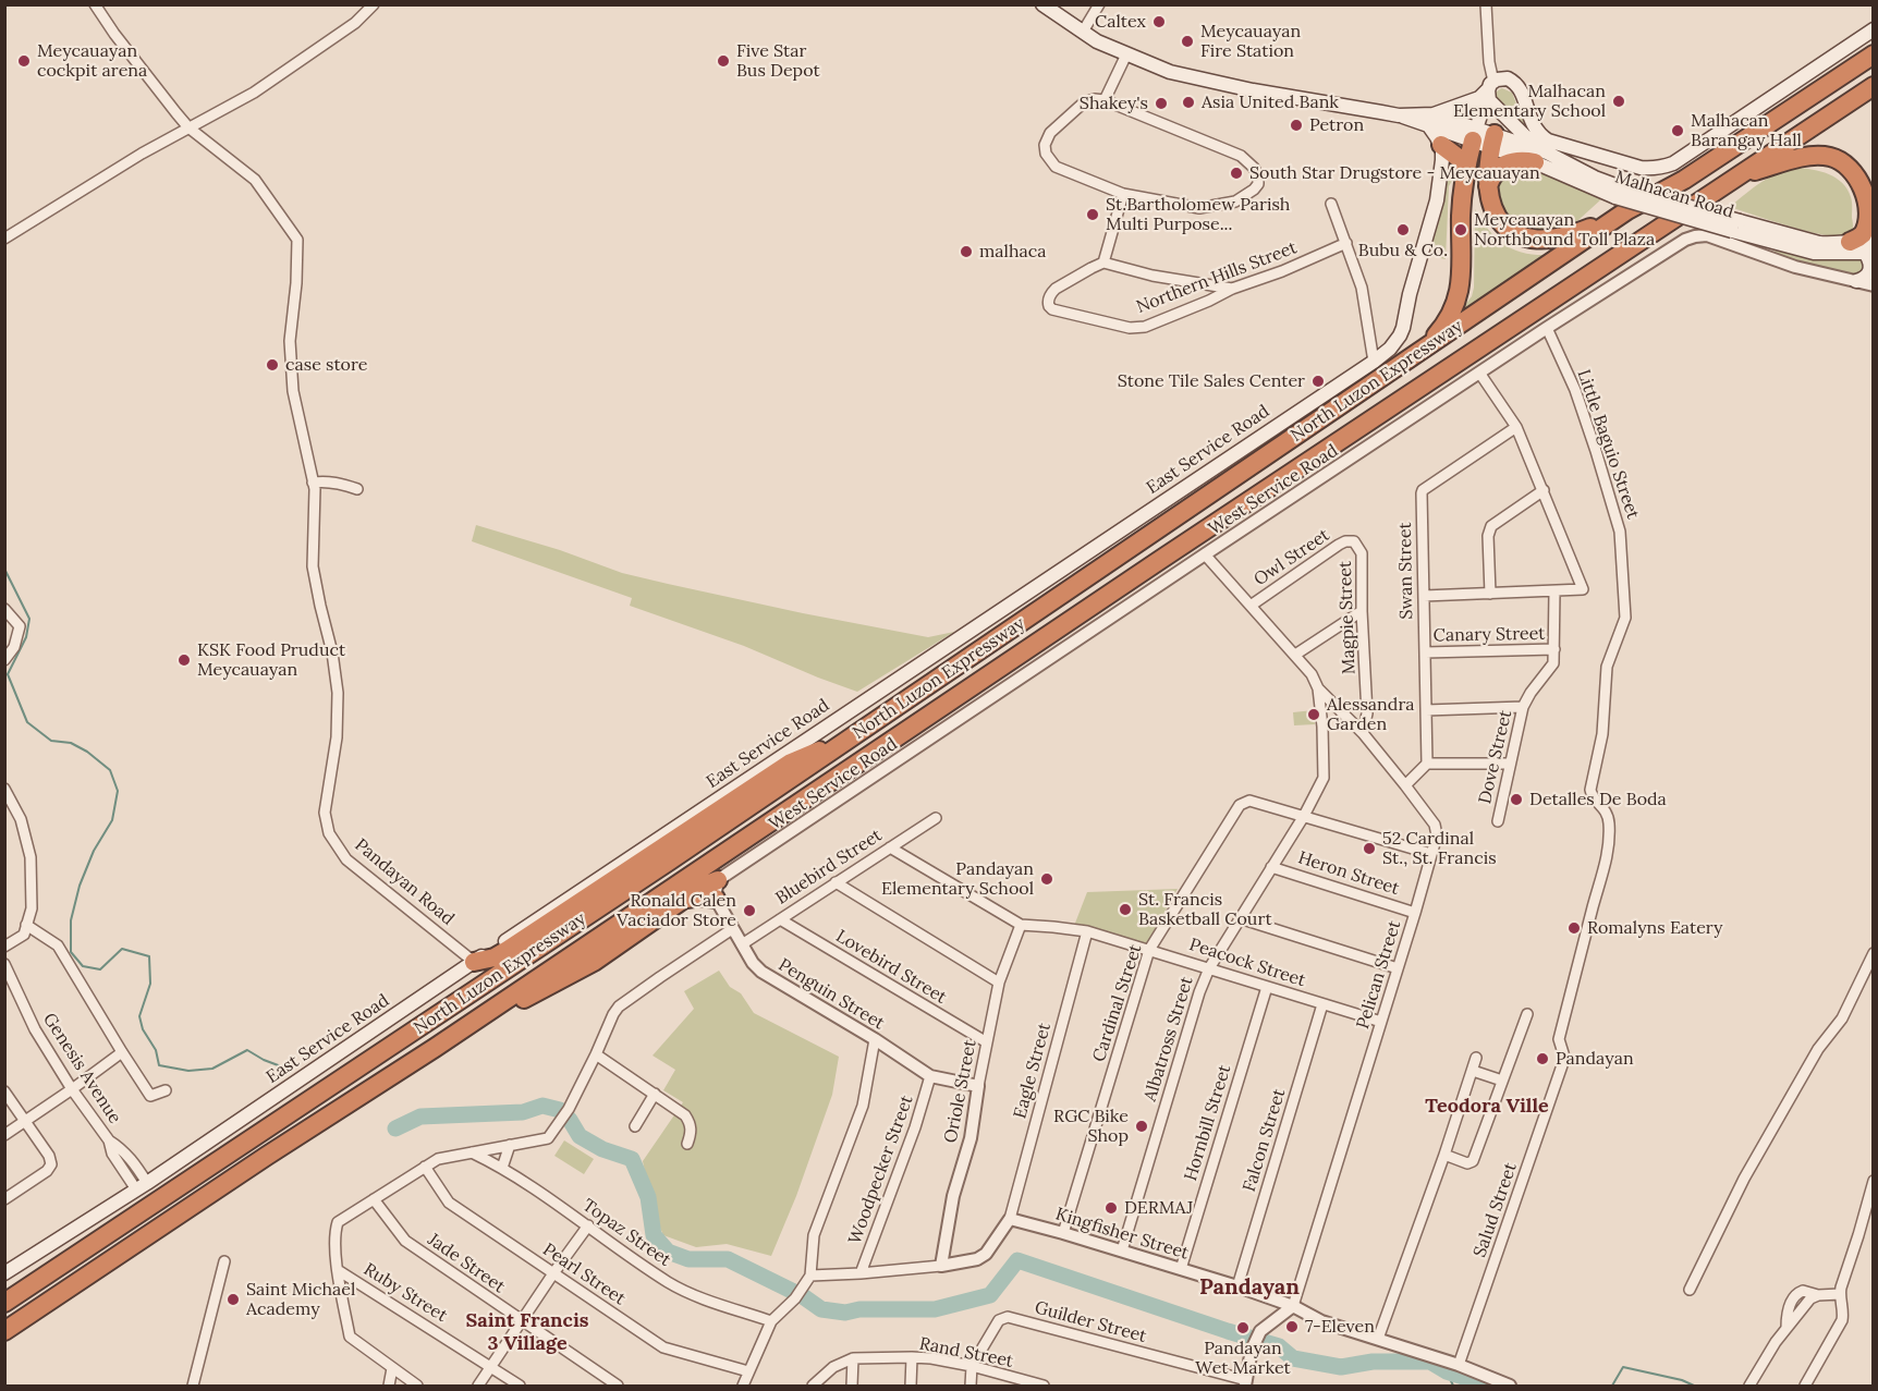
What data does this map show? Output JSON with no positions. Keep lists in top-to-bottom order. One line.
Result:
{"streets":{"highway":["North Luzon Expressway"],"main road":["Malhacan Road","East Service Road"],"street":["Northern Hills Street","Little Baguio Street","West Service Road","Owl Street","Swan Street","Magpie Street","Canary Street","Dove Street","Bluebird Street","Heron Street","Pandayan Road","Peacock Street","Lovebird Street","Pelican Street","Penguin Street","Cardinal Street","Albatross Street","Genesis Avenue","Eagle Street","Oriole Street","Hornbill Street","Falcon Street","Woodpecker Street","Salud Street","Topaz Street","Kingfisher Street","Jade Street","Pearl Street","Ruby Street","Guilder Street","Rand Street"]},"crossings":[["Malhacan Road","North Luzon Expressway"],["Little Baguio Street","West Service Road"],["Little Baguio Street","Salud Street"],["East Service Road","Pandayan Road"],["East Service Road","Genesis Avenue"],["West Service Road","Penguin Street"],["West Service Road","Albatross Street"],["Owl Street","Magpie Street"],["Owl Street","Albatross Street"],["Swan Street","Canary Street"],["Magpie Street","Pelican Street"],["Canary Street","Dove Street"],["Bluebird Street","Peacock Street"],["Bluebird Street","Lovebird Street"],["Bluebird Street","Penguin Street"],["Heron Street","Pelican Street"],["Heron Street","Albatross Street"],["Peacock Street","Pelican Street"],["Peacock Street","Cardinal Street"],["Peacock Street","Albatross Street"],["Peacock Street","Eagle Street"],["Peacock Street","Oriole Street"],["Peacock Street","Hornbill Street"],["Peacock Street","Falcon Street"],["Lovebird Street","Oriole Street"],["Pelican Street","Cardinal Street"],["Pelican Street","Albatross Street"],["Pelican Street","Kingfisher Street"],["Penguin Street","Oriole Street"],["Penguin Street","Woodpecker Street"],["Cardinal Street","Albatross Street"],["Cardinal Street","Kingfisher Street"],["Albatross Street","Kingfisher Street"],["Eagle Street","Kingfisher Street"],["Hornbill Street","Kingfisher Street"],["Falcon Street","Kingfisher Street"],["Salud Street","Kingfisher Street"],["Guilder Street","Rand Street"]],"districts":["Teodora Ville","Pandayan","Saint Francis 3 Village"],"places":["Caltex","Meycauayan Fire Station","Meycauayan cockpit arena","Five Star Bus Depot","Malhacan Elementary School","Asia United Bank","Shakey's","Petron","Malhacan Barangay Hall","South Star Drugstore - Meycauayan","St.Bartholomew Parish Multi Purpose...","Bubu & Co.","Meycauayan Northbound Toll Plaza","malhaca","case store","Stone Tile Sales Center","KSK Food Pruduct Meycauayan","Alessandra Garden","Detalles De Boda","52 Cardinal St., St. Francis","Pandayan Elementary School","St. Francis Basketball Court","Ronald Calen Vaciador Store","Romalyns Eatery","Pandayan","RGC Bike Shop","DERMAJ","Saint Michael Academy","7-Eleven","Pandayan Wet Market"]}
